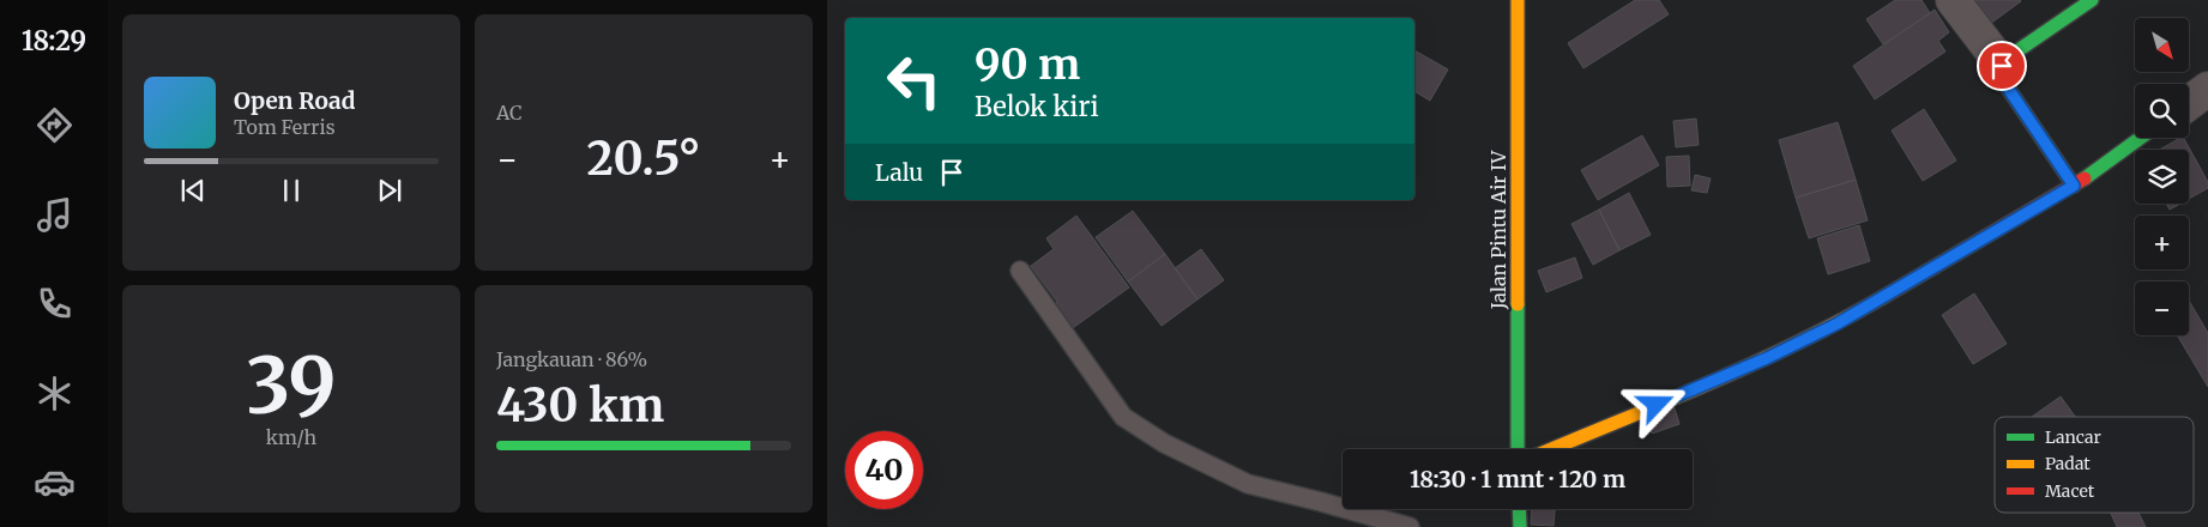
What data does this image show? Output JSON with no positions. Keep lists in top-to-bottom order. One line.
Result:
{"streets":{"street":["Jalan Pintu Air IV"]},"legend":["Lancar","Padat","Macet"],"north":"bottom right","page":{"tabs":"18:29","tile":["AC",["39","km/h"],["Jangkauan · 86%","430 km"]],"map_buttons":["+","−"],"turn":["90 m","Belok kiri"],"song":["Open Road","Tom Ferris"],"heat":["−","20.5°","+"],"then":"Lalu","limit":"40","trip":"18:30 · 1 mnt · 120 m"}}
